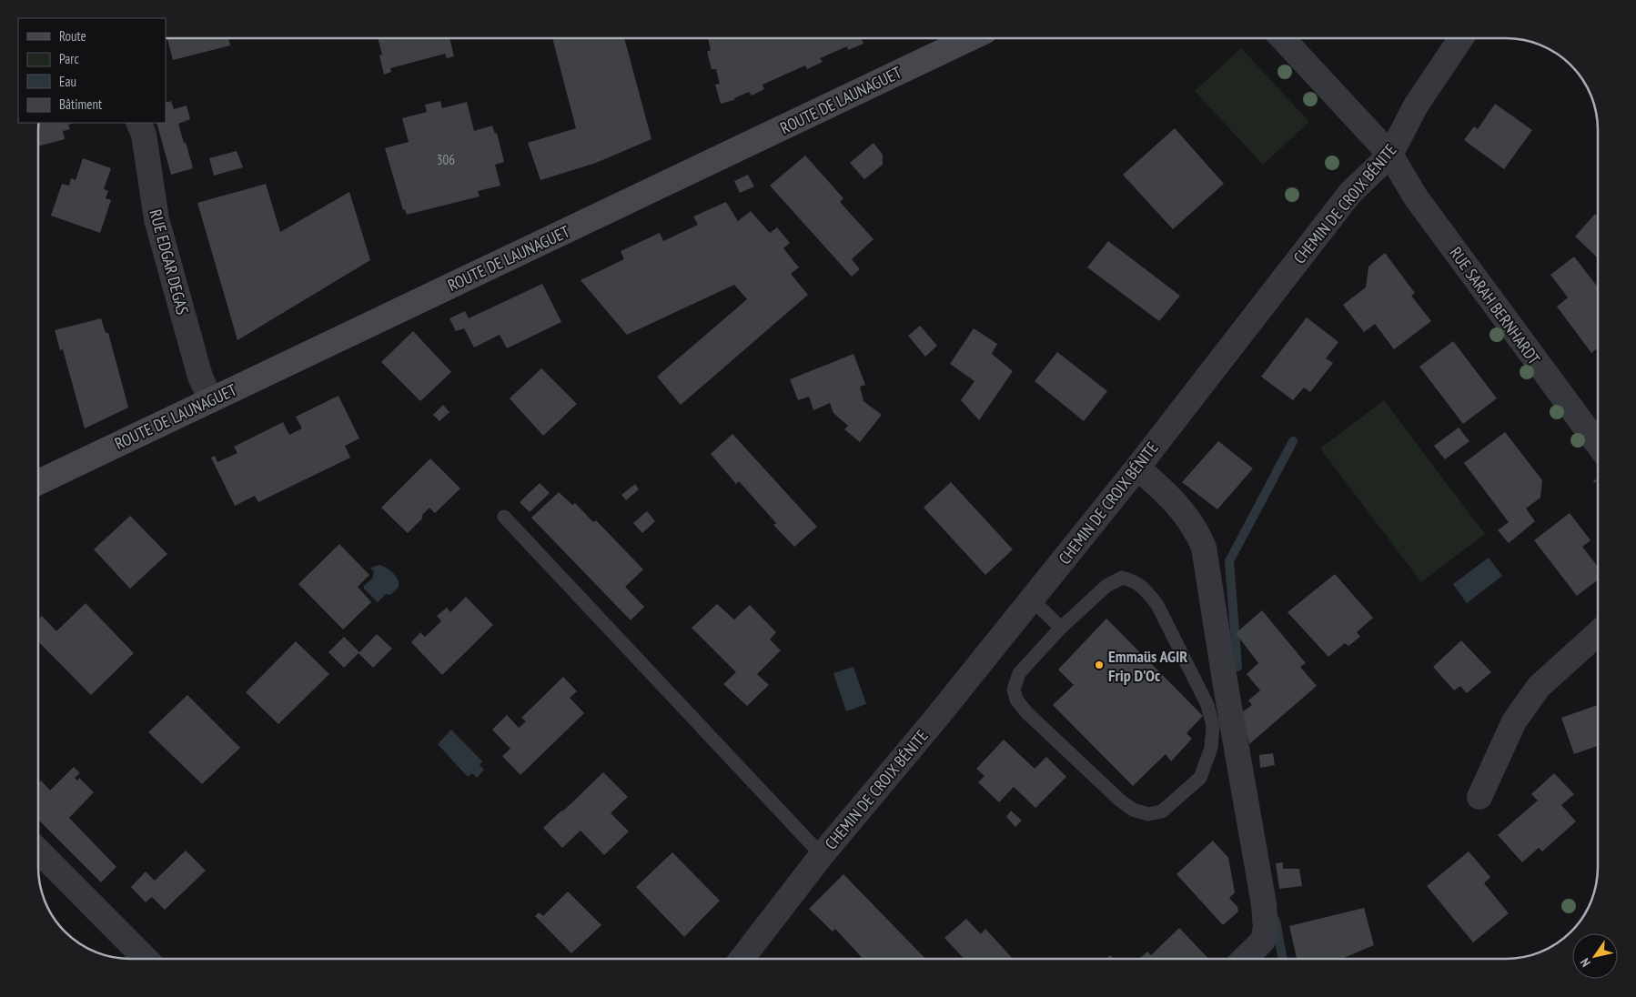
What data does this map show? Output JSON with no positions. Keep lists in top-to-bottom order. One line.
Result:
{"streets":{"main road":["ROUTE DE LAUNAGUET"],"street":["CHEMIN DE CROIX BÉNITE","RUE EDGAR DEGAS","RUE SARAH BERNHARDT"]},"crossings":[["ROUTE DE LAUNAGUET","RUE EDGAR DEGAS"],["CHEMIN DE CROIX BÉNITE","RUE SARAH BERNHARDT"]],"places":["Emmaüs AGIR Frip D'Oc"],"house_numbers":["306"],"legend":["Route","Parc","Eau","Bâtiment"],"north":"bottom left"}
